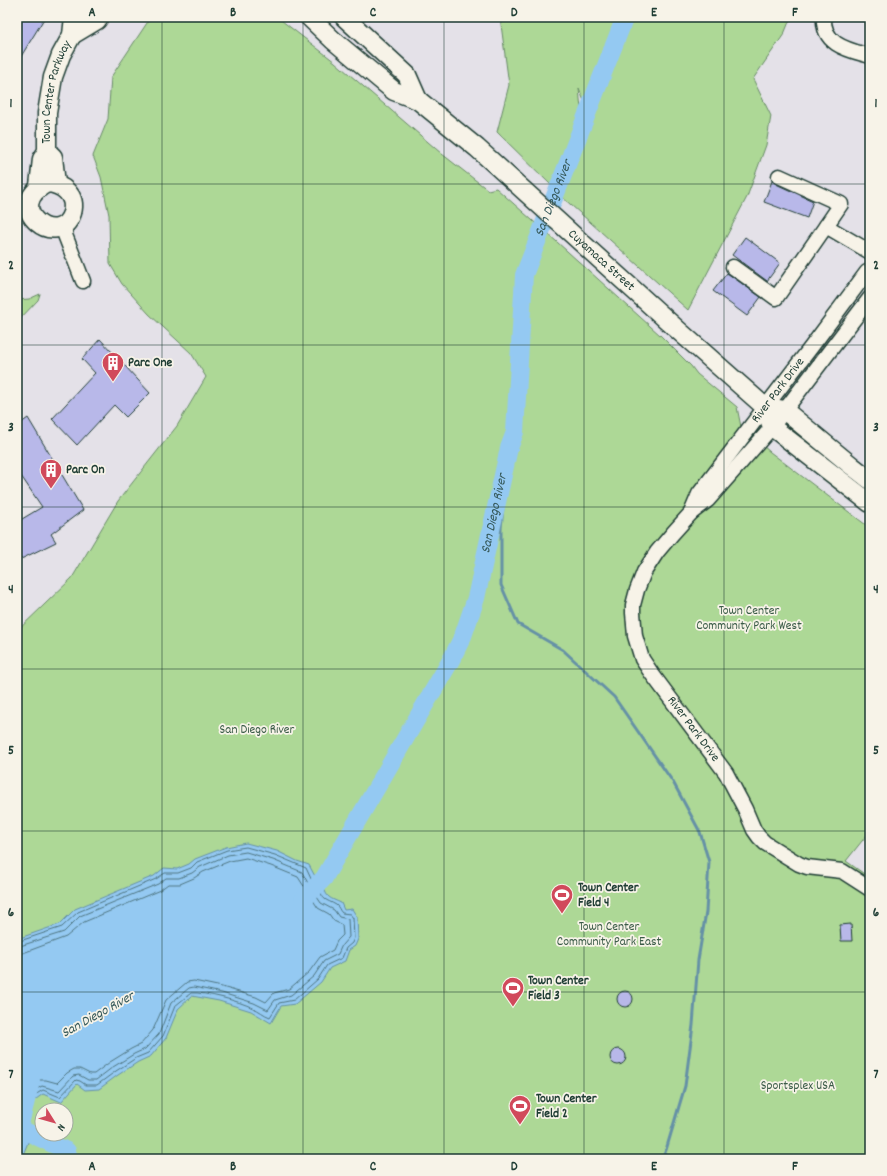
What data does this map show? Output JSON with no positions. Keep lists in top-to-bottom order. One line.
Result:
{"streets":{"main road":["Town Center Parkway","Cuyamaca Street"],"street":["River Park Drive"]},"crossings":[["Cuyamaca Street","River Park Drive"]],"water":["San Diego River"],"parks":["Town Center Community Park West","San Diego River","Town Center Community Park East","Sportsplex USA"],"places":{"building":["Parc One","Parc On"],"sports":["Town Center Field 4","Town Center Field 3","Town Center Field 2"]},"north":"bottom right","grid":{"columns":["A","B","C","D","E","F"],"rows":["1","2","3","4","5","6","7"]}}
